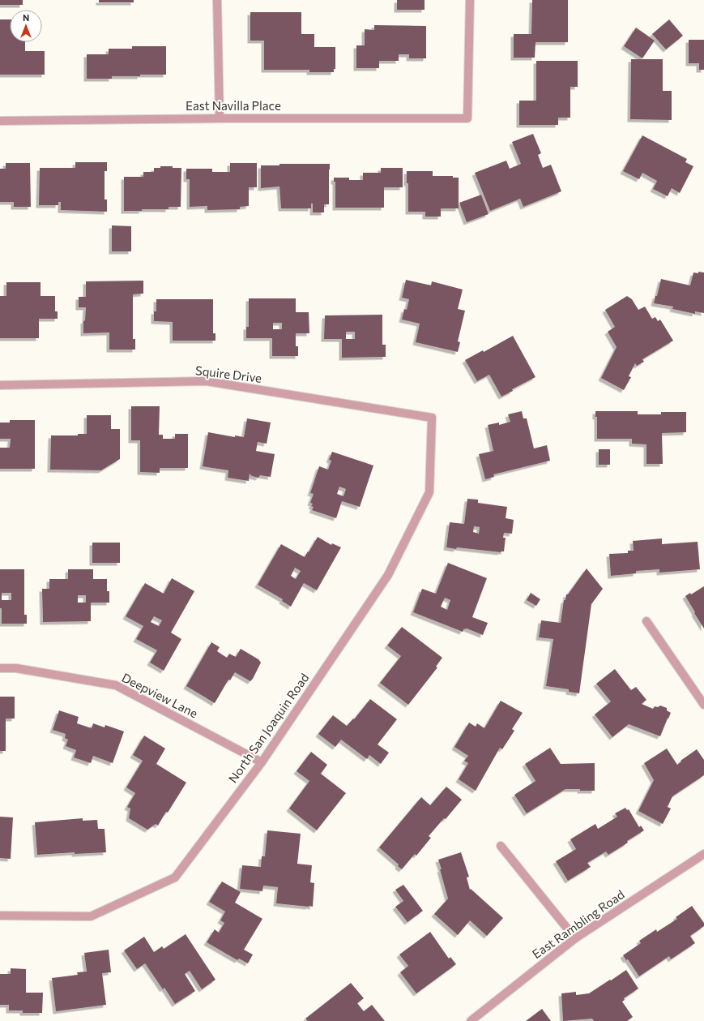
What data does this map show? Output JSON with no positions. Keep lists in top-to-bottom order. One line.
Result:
{"streets":{"street":["East Navilla Place","Squire Drive","Deepview Lane","North San Joaquin Road","East Rambling Road"]},"crossings":[["Squire Drive","North San Joaquin Road"],["Deepview Lane","North San Joaquin Road"]],"north":"top"}
